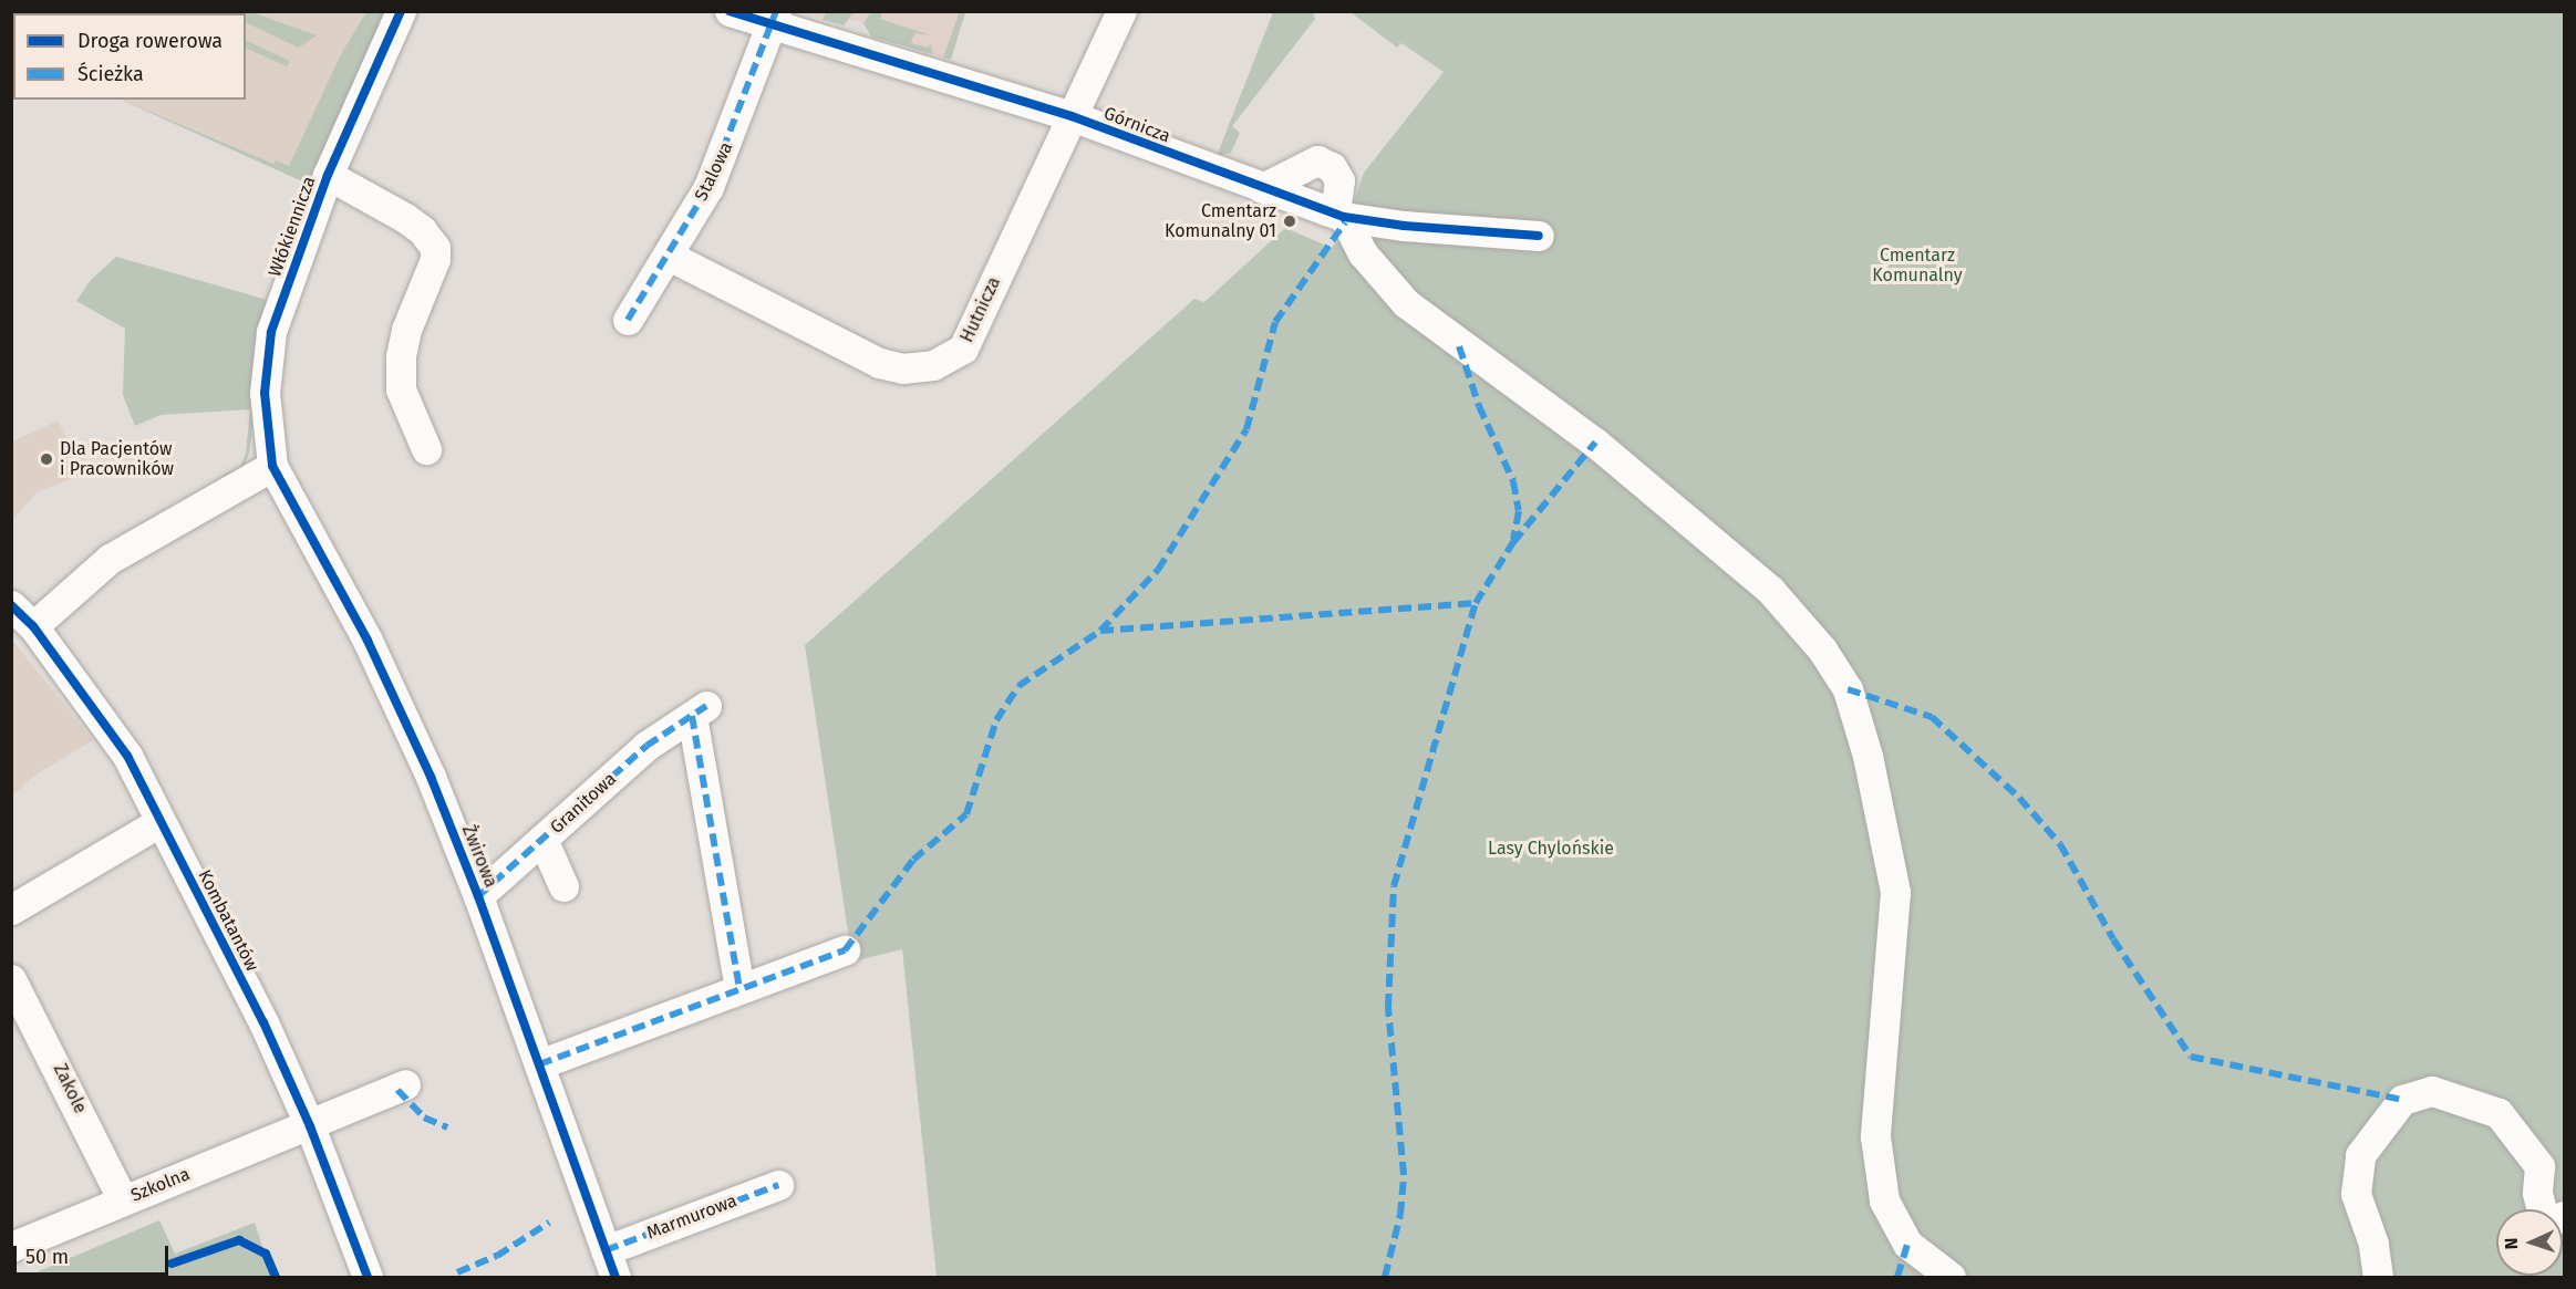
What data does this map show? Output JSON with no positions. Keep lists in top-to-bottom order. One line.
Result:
{"streets":{"street":["Górnicza","Stalowa","Włókiennicza","Hutnicza","Granitowa","Żwirowa","Kombatantów","Zakole","Szkolna","Marmurowa"]},"crossings":[["Górnicza","Stalowa"],["Górnicza","Hutnicza"],["Stalowa","Hutnicza"],["Włókiennicza","Żwirowa"],["Granitowa","Żwirowa"],["Żwirowa","Marmurowa"],["Kombatantów","Szkolna"],["Zakole","Szkolna"]],"parks":["Cmentarz Komunalny","Lasy Chylońskie"],"places":["Cmentarz Komunalny 01","Dla Pacjentów i Pracowników"],"legend":["Droga rowerowa","Ścieżka"],"scale_bar":"50 m","north":"left"}
